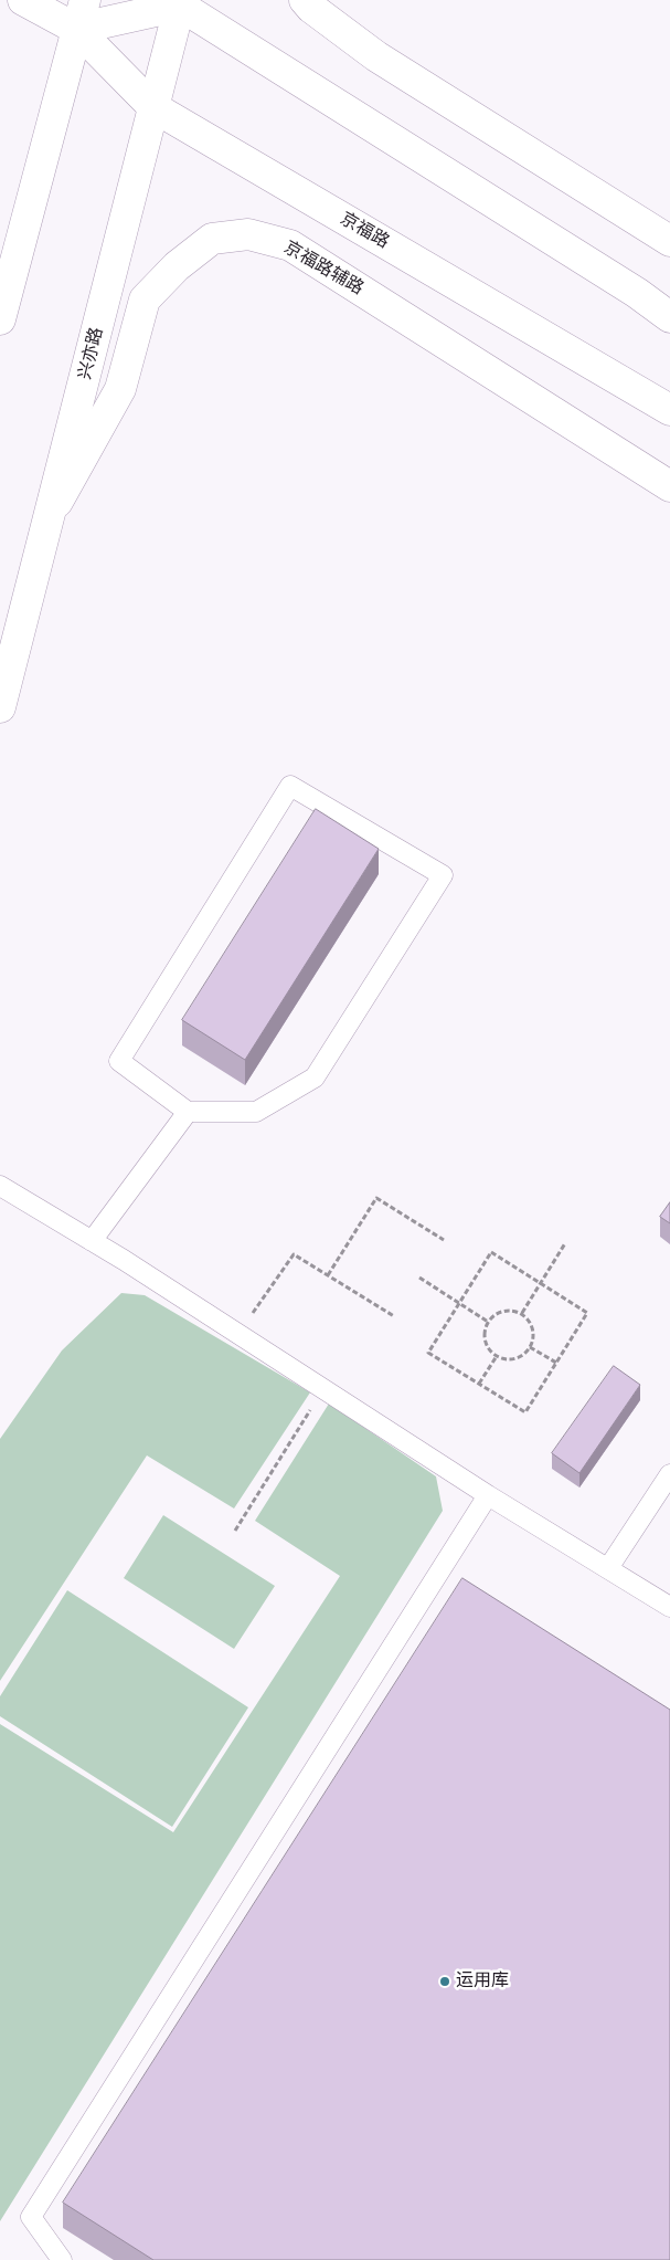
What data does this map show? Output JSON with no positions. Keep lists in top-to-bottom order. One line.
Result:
{"streets":{"main road":["京福路","京福路辅路","兴亦路"]},"crossings":[["京福路","兴亦路"],["京福路辅路","兴亦路"]],"places":["运用库"]}
